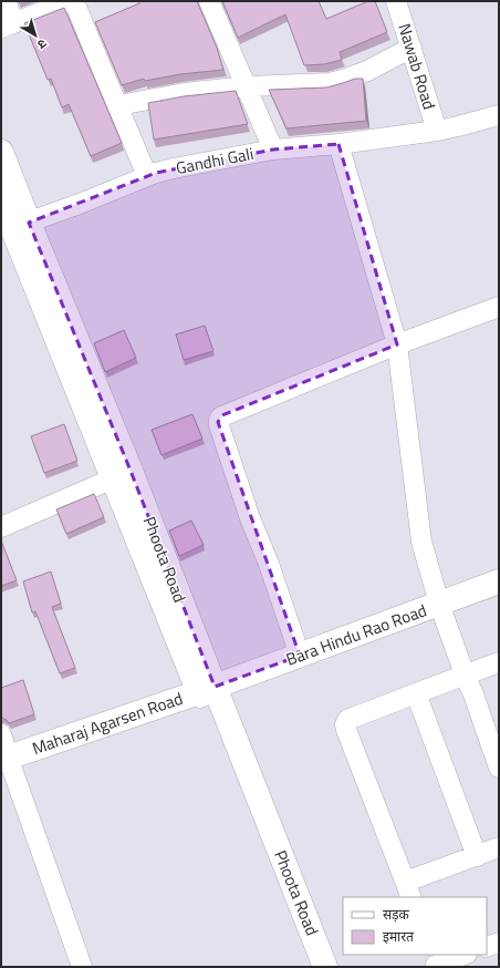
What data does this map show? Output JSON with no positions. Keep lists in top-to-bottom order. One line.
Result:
{"streets":{"street":["Nawab Road","Gandhi Gali","Phoota Road","Bara Hindu Rao Road","Maharaj Agarsen Road"]},"crossings":[["Nawab Road","Gandhi Gali"],["Gandhi Gali","Phoota Road"],["Phoota Road","Bara Hindu Rao Road"],["Phoota Road","Maharaj Agarsen Road"],["Bara Hindu Rao Road","Maharaj Agarsen Road"]],"legend":["सड़क","इमारत"],"north":"bottom right"}
